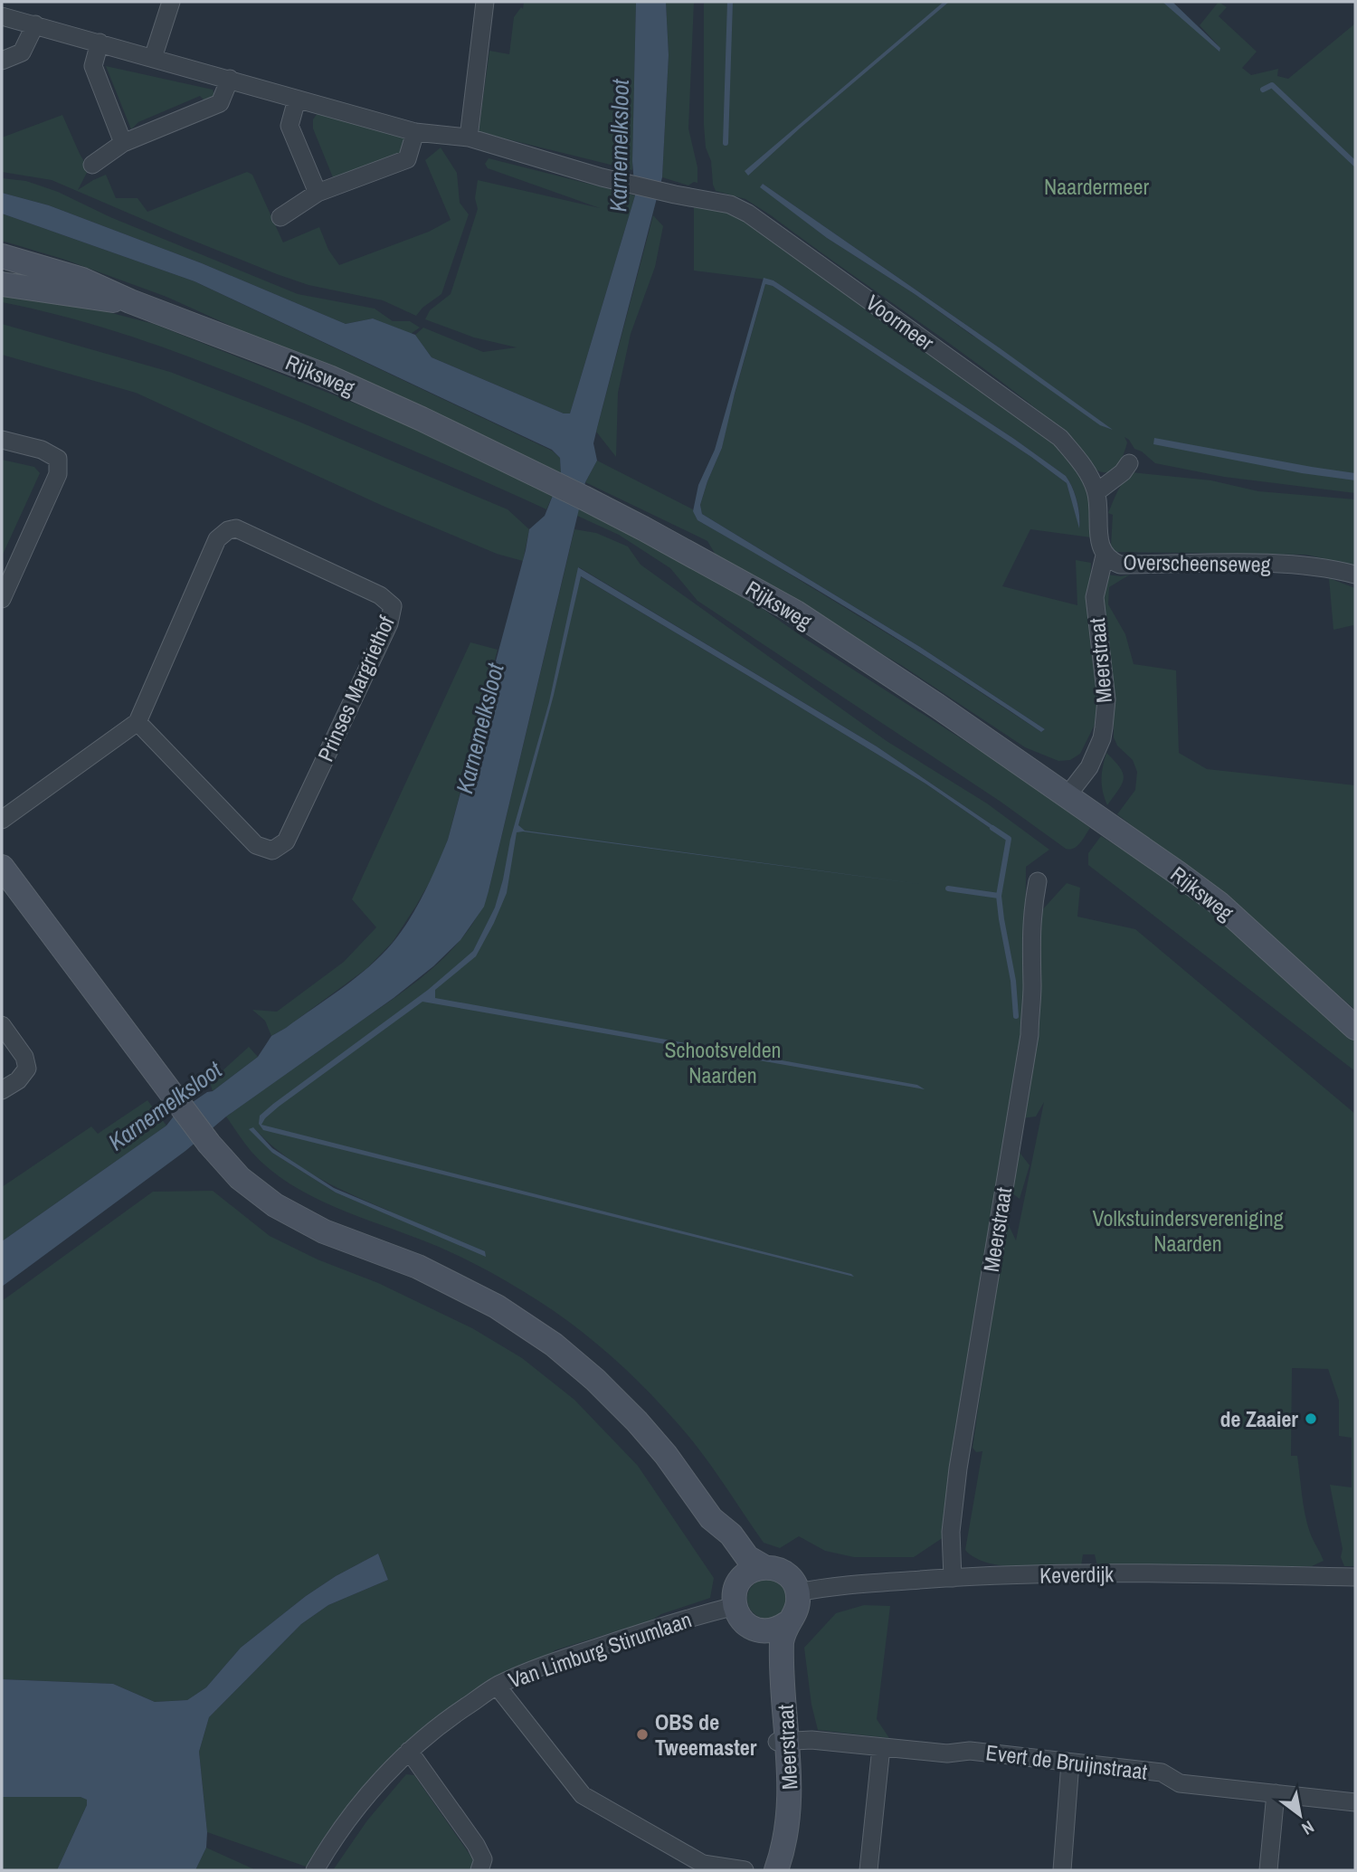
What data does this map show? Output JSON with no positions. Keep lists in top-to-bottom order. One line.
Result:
{"streets":{"main road":["Rijksweg","Meerstraat"],"street":["Voormeer","Overscheenseweg","Prinses Margriethof","Keverdijk","Van Limburg Stirumlaan","Evert de Bruijnstraat"]},"crossings":[["Voormeer","Overscheenseweg"],["Rijksweg","Meerstraat"],["Overscheenseweg","Meerstraat"],["Meerstraat","Keverdijk"],["Meerstraat","Van Limburg Stirumlaan"],["Meerstraat","Evert de Bruijnstraat"],["Keverdijk","Van Limburg Stirumlaan"]],"water":["Karnemelksloot"],"parks":["Naardermeer","Schootsvelden Naarden","Volkstuindersvereniging Naarden"],"places":["de Zaaier","OBS de Tweemaster"],"north":"bottom right"}
